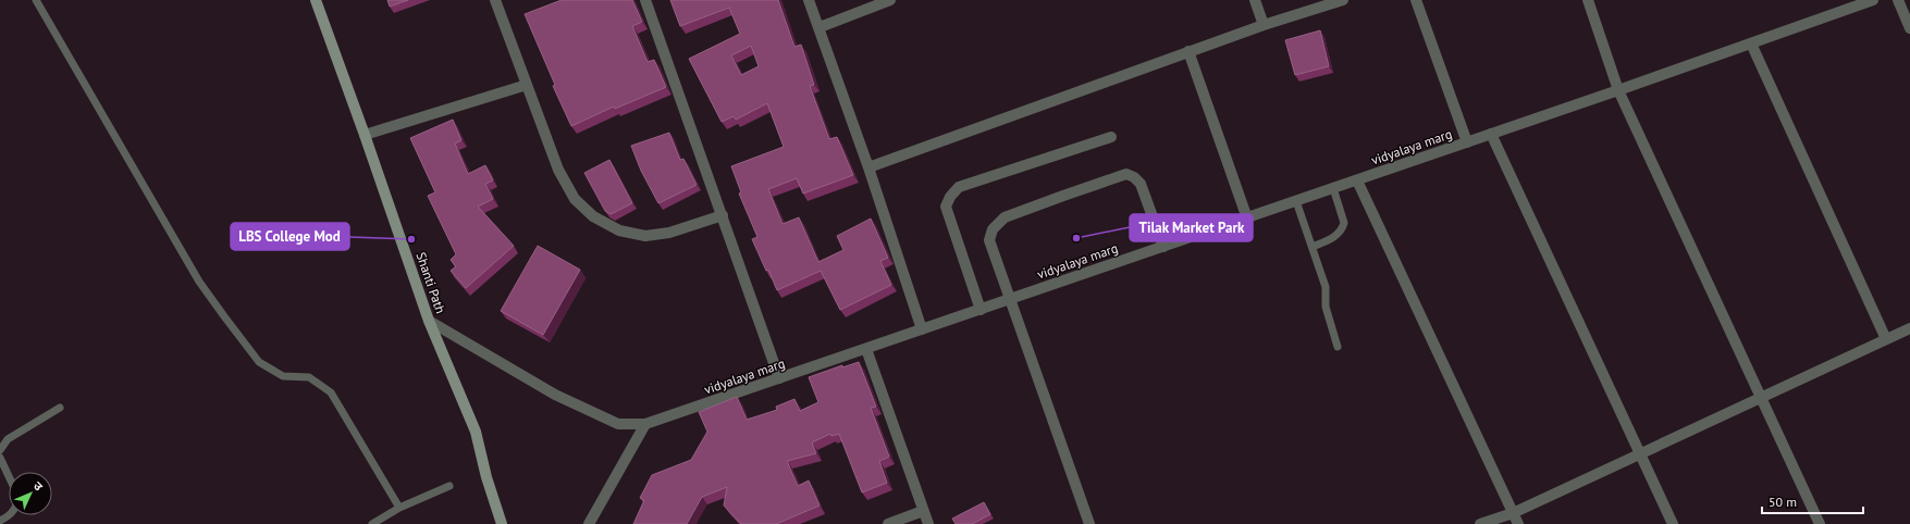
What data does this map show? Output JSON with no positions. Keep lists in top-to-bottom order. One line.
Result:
{"streets":{"main road":["Shanti Path"],"street":["vidyalaya marg"]},"crossings":[["vidyalaya marg","Shanti Path"]],"places":["Tilak Market Park","LBS College Mod"],"scale_bar":"50 m","north":"top right"}
